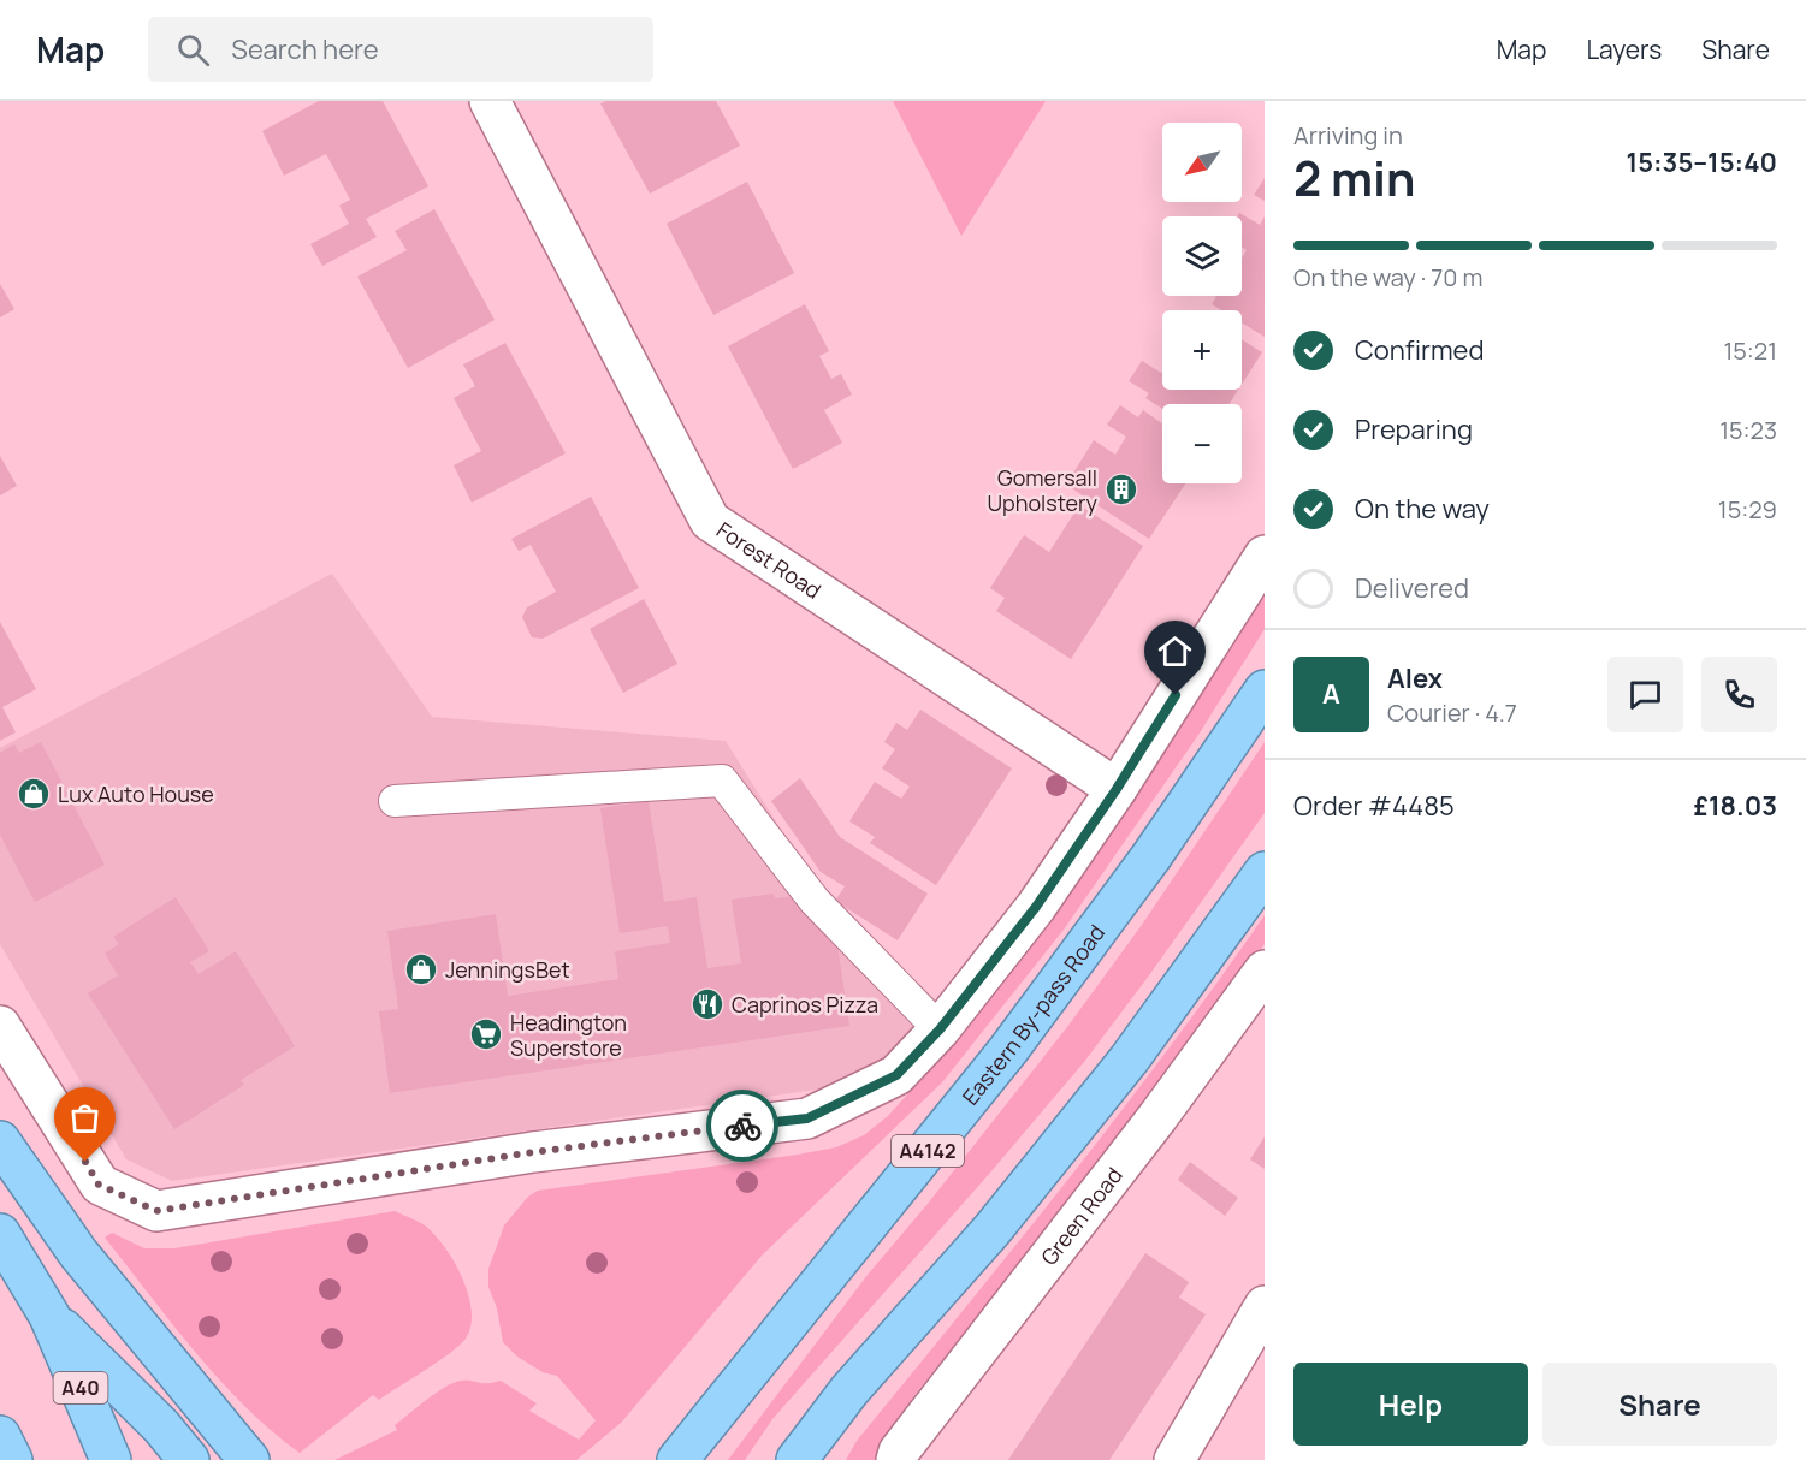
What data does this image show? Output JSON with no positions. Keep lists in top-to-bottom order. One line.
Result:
{"streets":{"highway":["Eastern By-pass Road","A4142","A40"],"street":["Forest Road","Green Road"]},"places":{"building":["Gomersall Upholstery"],"shop":["Lux Auto House","JenningsBet"],"restaurant":["Caprinos Pizza"],"supermarket":["Headington Superstore"]},"north":"bottom left","page":{"header":"Map","search":"Search here","nav":["Map","Layers","Share"],"heading":["2 min","Arriving in","15:35–15:40"],"panel":["Alex","Courier · 4.7","Order #4485","£18.03"],"map_buttons":["+","−"],"bar":"On the way · 70 m","list":[["Confirmed","15:21"],["Preparing","15:23"],["On the way","15:29"],"Delivered"],"round":"A","buttons":["Help","Share"]}}
